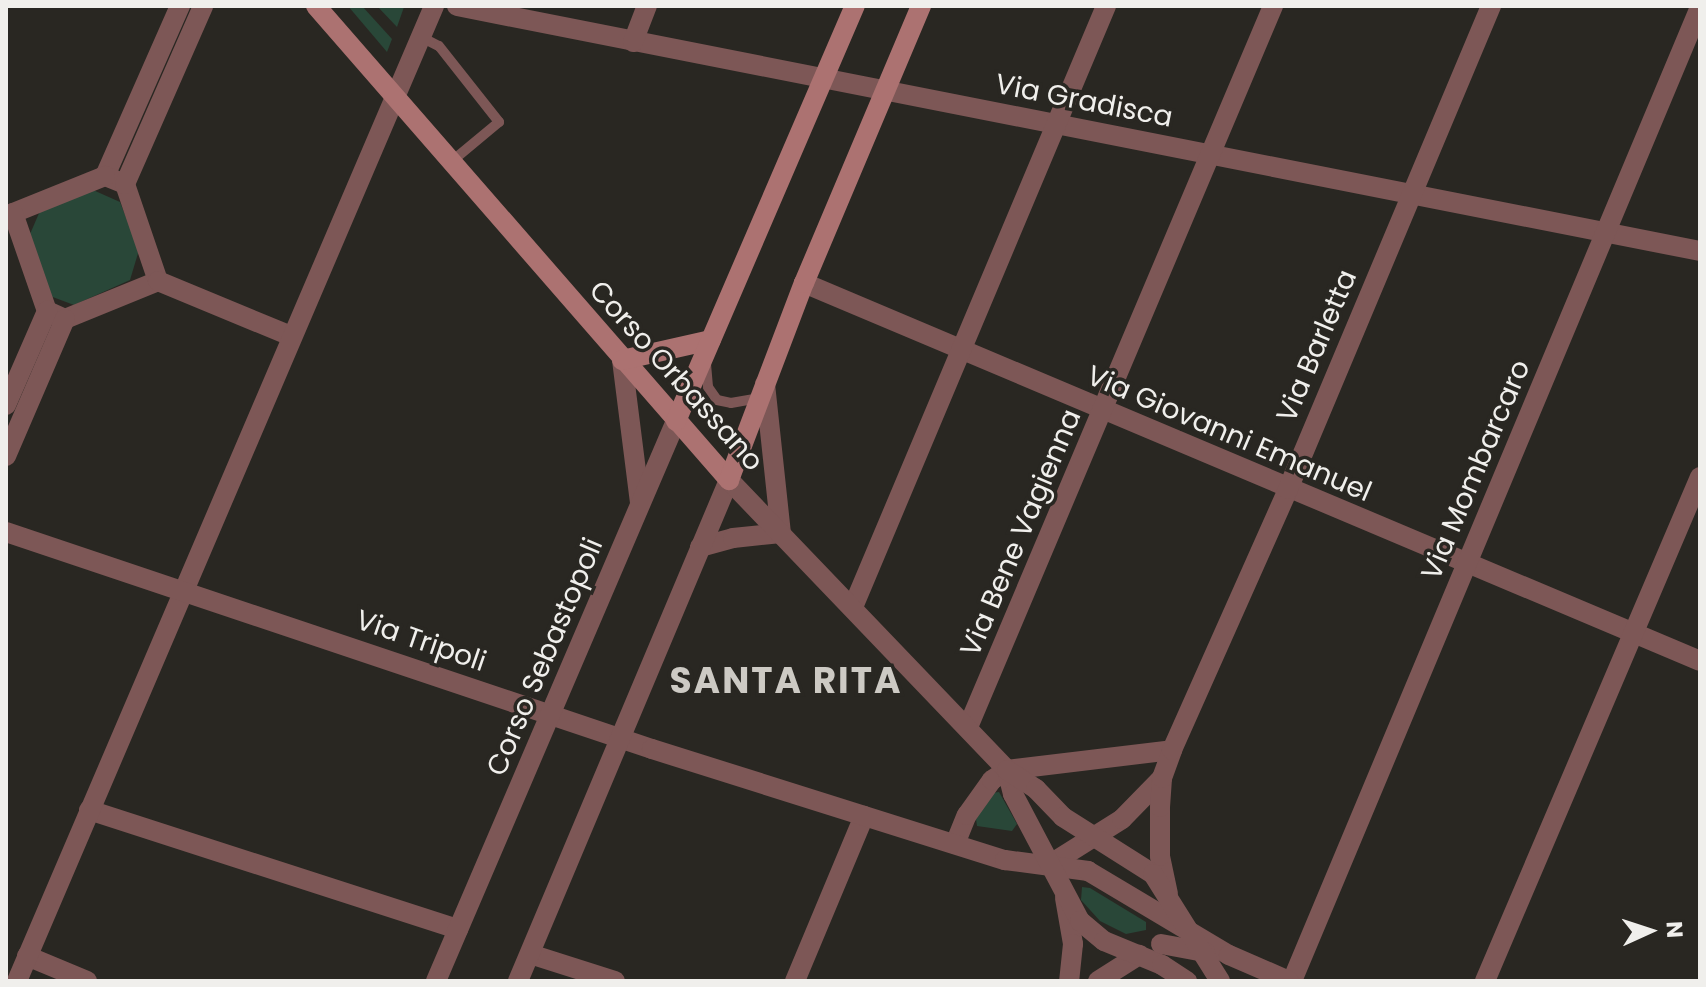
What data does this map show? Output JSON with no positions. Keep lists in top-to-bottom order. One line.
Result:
{"streets":{"main road":["Corso Orbassano","Corso Sebastopoli"],"street":["Via Gradisca","Via Barletta","Via Giovanni Emanuel","Via Mombarcaro","Via Bene Vagienna","Via Tripoli"]},"crossings":[["Via Gradisca","Via Barletta"],["Via Gradisca","Via Mombarcaro"],["Via Gradisca","Via Bene Vagienna"],["Via Gradisca","Corso Sebastopoli"],["Via Barletta","Via Giovanni Emanuel"],["Corso Orbassano","Via Bene Vagienna"],["Corso Orbassano","Corso Sebastopoli"],["Via Giovanni Emanuel","Via Mombarcaro"],["Via Giovanni Emanuel","Via Bene Vagienna"],["Via Tripoli","Corso Sebastopoli"]],"districts":["SANTA RITA"],"north":"right"}
